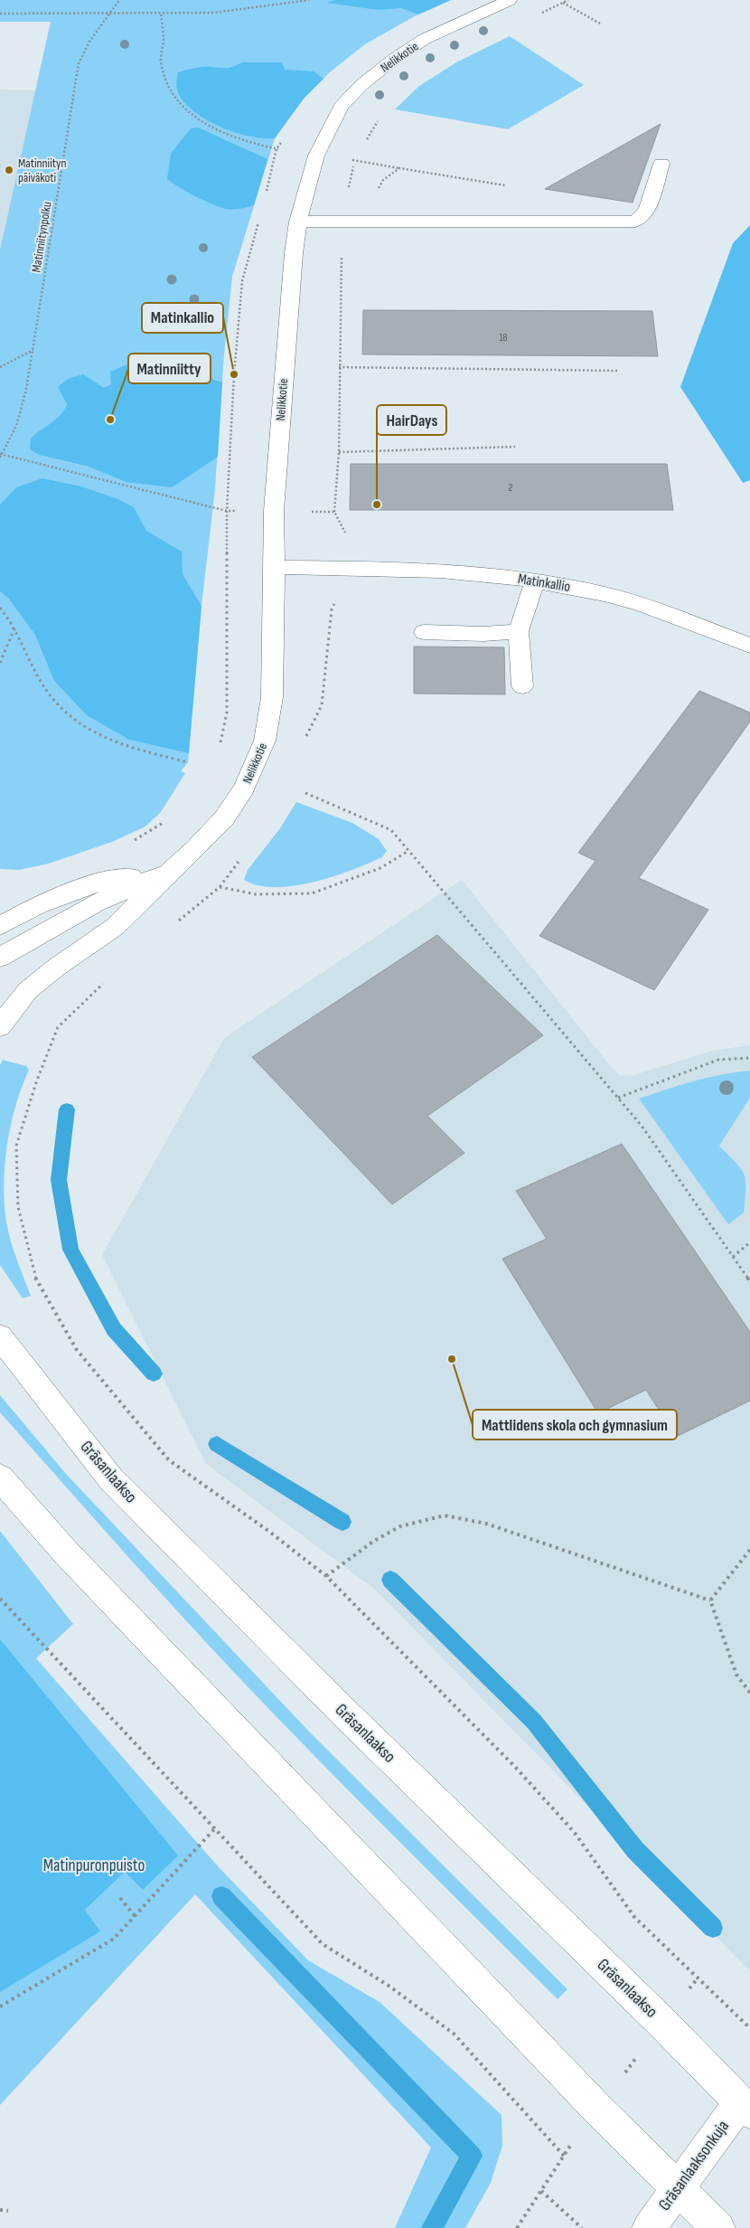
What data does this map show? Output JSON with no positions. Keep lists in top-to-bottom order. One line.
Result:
{"streets":{"street":["Nelikkotie","Matinkallio","Gräsanlaakso","Gräsanlaaksonkuja"],"path":["Matinniitynpolku"]},"crossings":[["Nelikkotie","Matinkallio"],["Gräsanlaakso","Gräsanlaaksonkuja"]],"parks":["Matinpuronpuisto"],"places":["Matinniityn päiväkoti","Matinkallio","Matinniitty","HairDays","Mattlidens skola och gymnasium"],"house_numbers":["18","2"]}
